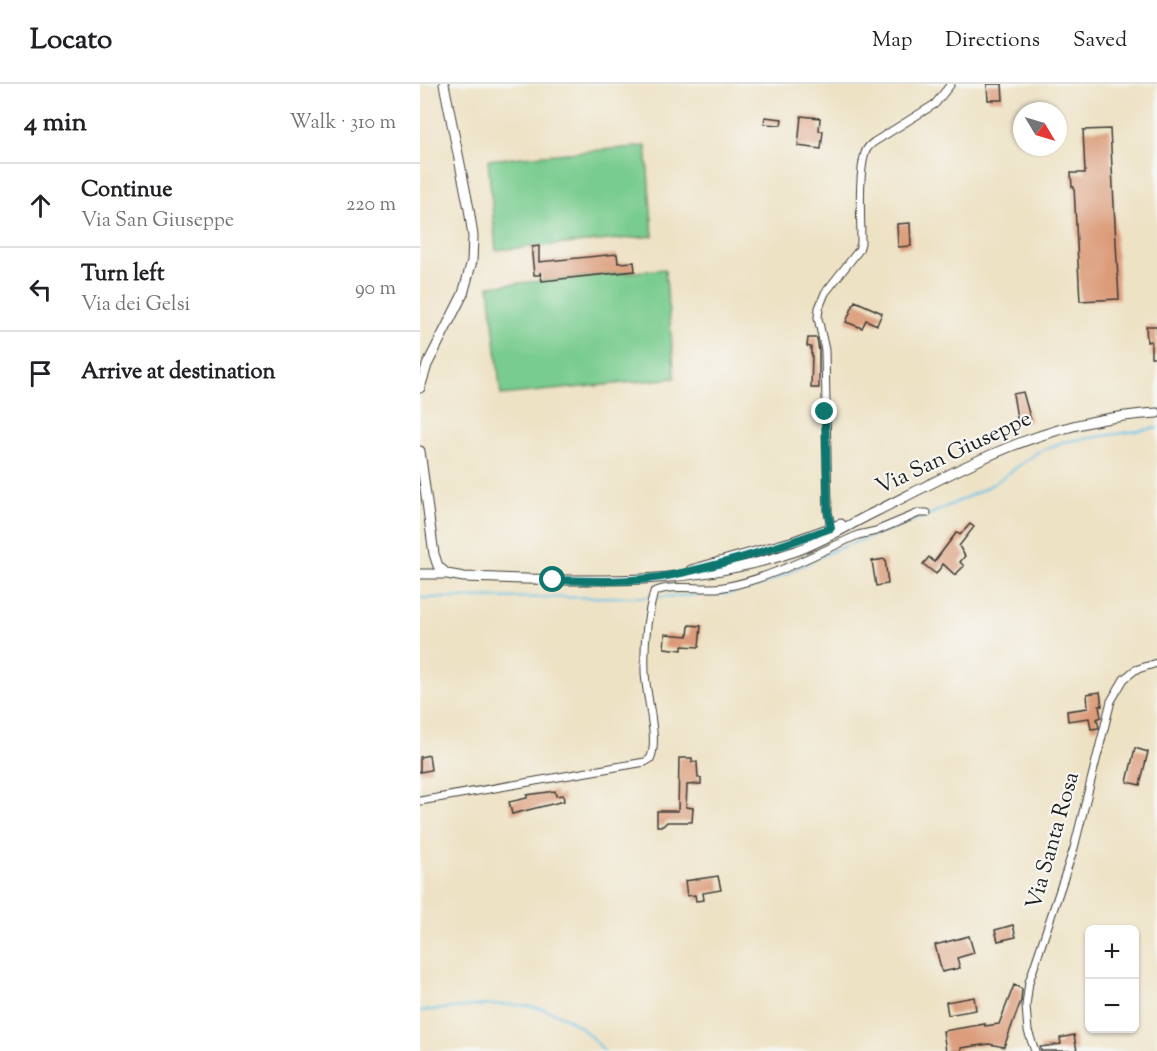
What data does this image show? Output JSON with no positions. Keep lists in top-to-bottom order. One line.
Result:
{"streets":{"street":["Via San Giuseppe","Via Santa Rosa"]},"north":"bottom right","page":{"header":"Locato","nav":["Map","Directions","Saved"],"heading":["4 min","Walk · 310 m"],"list":[["Continue","Via San Giuseppe","220 m"],["Turn left","Via dei Gelsi","90 m"],"Arrive at destination"],"map_buttons":["+","−"]}}
